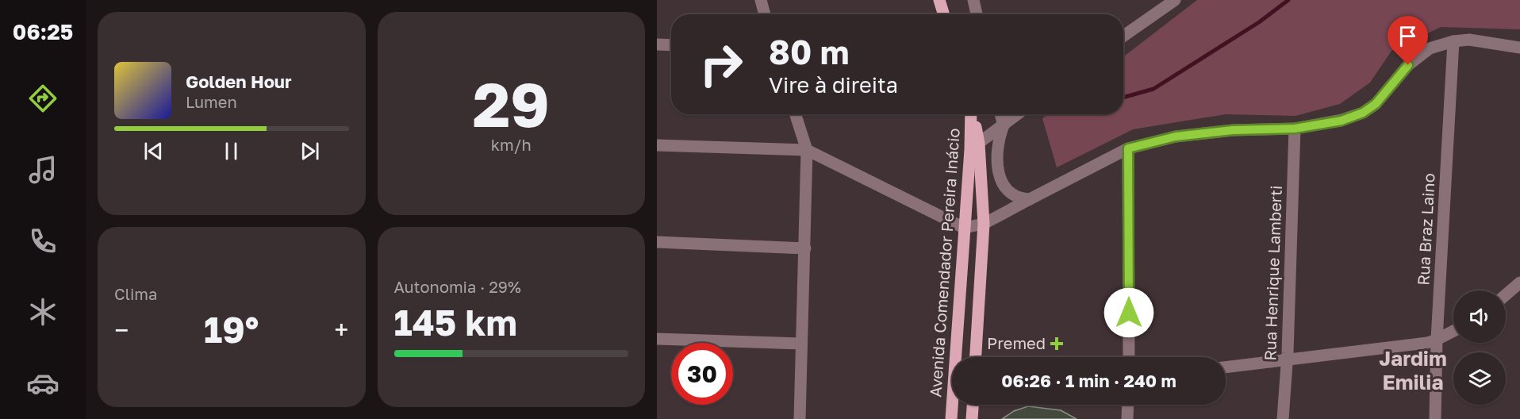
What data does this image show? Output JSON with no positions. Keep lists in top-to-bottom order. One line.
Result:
{"streets":{"main road":["Avenida Comendador Pereira Inácio"],"street":["Rua Braz Laino","Rua Henrique Lamberti"]},"districts":["Jardim Emilia"],"places":{"health":["Premed"]},"page":{"tabs":"06:25","tile":[["29","km/h"],"Clima",["Autonomia · 29%","145 km"]],"turn":["80 m","Vire à direita"],"song":["Golden Hour","Lumen"],"heat":["−","19°","+"],"limit":"30","trip":"06:26 · 1 min · 240 m"}}
